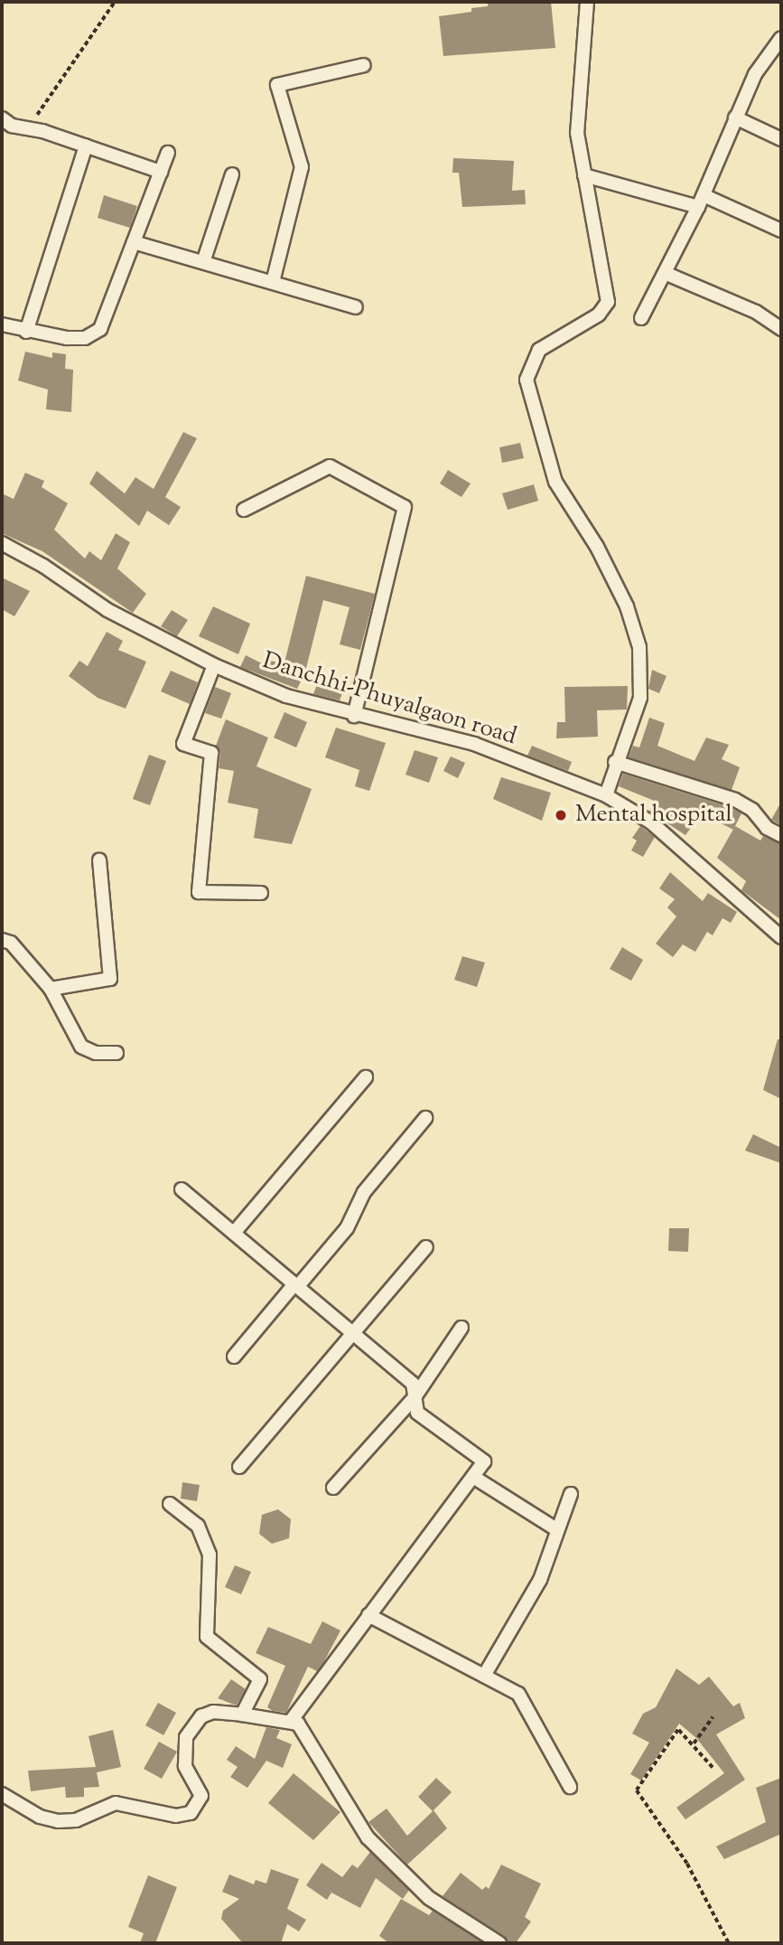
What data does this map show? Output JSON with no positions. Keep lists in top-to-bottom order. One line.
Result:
{"streets":{"street":["Danchhi-Phuyalgaon road"]},"places":["Mental hospital"]}
